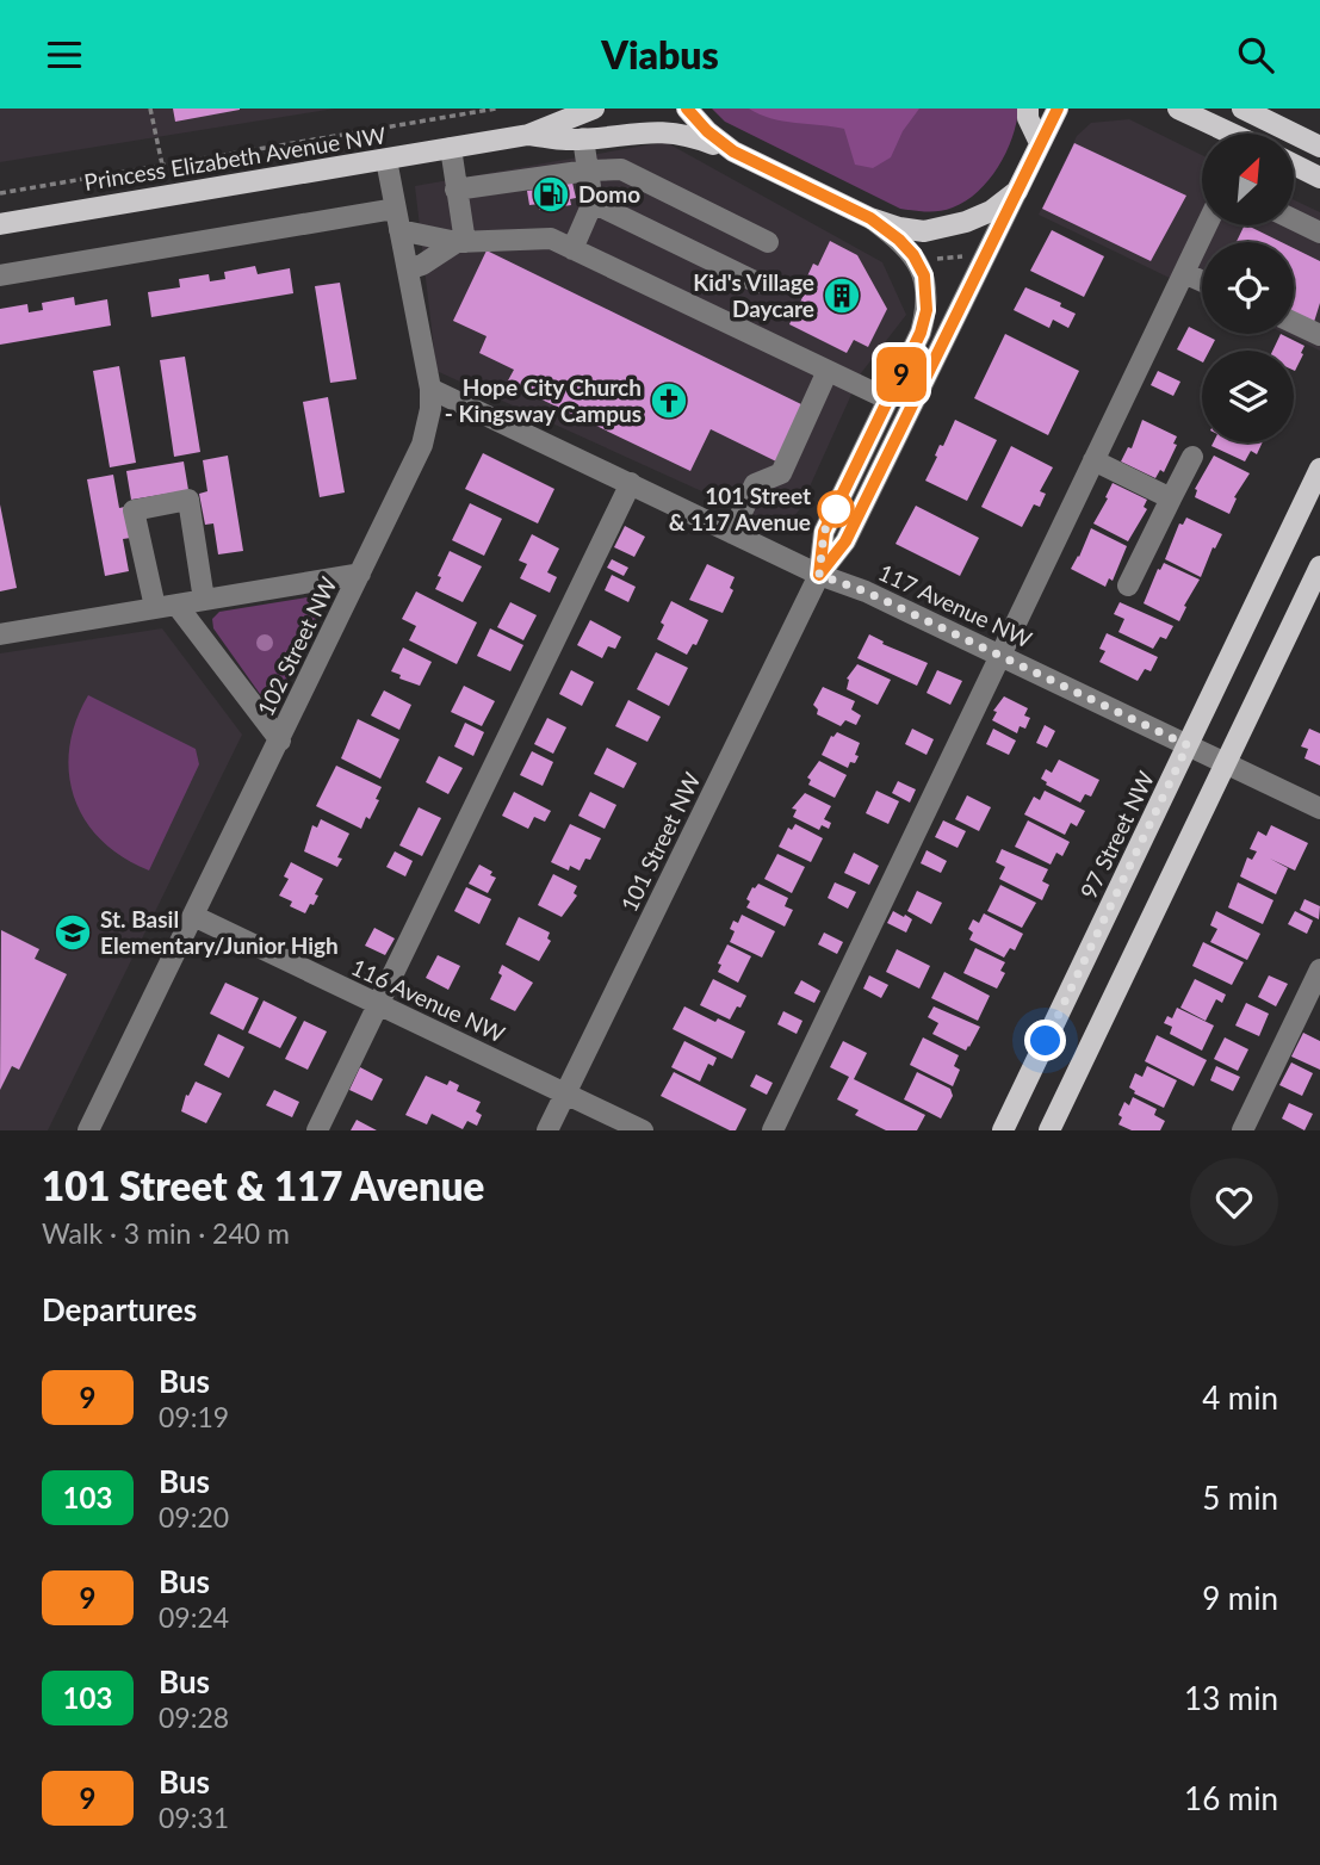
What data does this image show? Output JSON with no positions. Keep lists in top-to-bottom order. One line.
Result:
{"streets":{"main road":["Princess Elizabeth Avenue NW","97 Street NW"],"street":["117 Avenue NW","102 Street NW","101 Street NW","116 Avenue NW"]},"crossings":[["Princess Elizabeth Avenue NW","102 Street NW"],["117 Avenue NW","102 Street NW"],["117 Avenue NW","97 Street NW"],["117 Avenue NW","101 Street NW"],["102 Street NW","116 Avenue NW"],["101 Street NW","116 Avenue NW"]],"places":{"fuel station":["Domo"],"building":["Kid's Village Daycare"],"church":["Hope City Church - Kingsway Campus"],"other":["101 Street & 117 Avenue"],"school or university":["St. Basil Elementary/Junior High"]},"lines":["bus line 9"],"north":"top right","page":{"header":"Viabus","on_map":"9","heading":[["101 Street & 117 Avenue","Walk · 3 min · 240 m"],"Departures"],"list":[{"mark":"9","name":"Bus","note":"09:19","value":"4 min"},{"mark":"103","name":"Bus","note":"09:20","value":"5 min"},{"mark":"9","name":"Bus","note":"09:24","value":"9 min"},{"mark":"103","name":"Bus","note":"09:28","value":"13 min"},{"mark":"9","name":"Bus","note":"09:31","value":"16 min"}]}}
